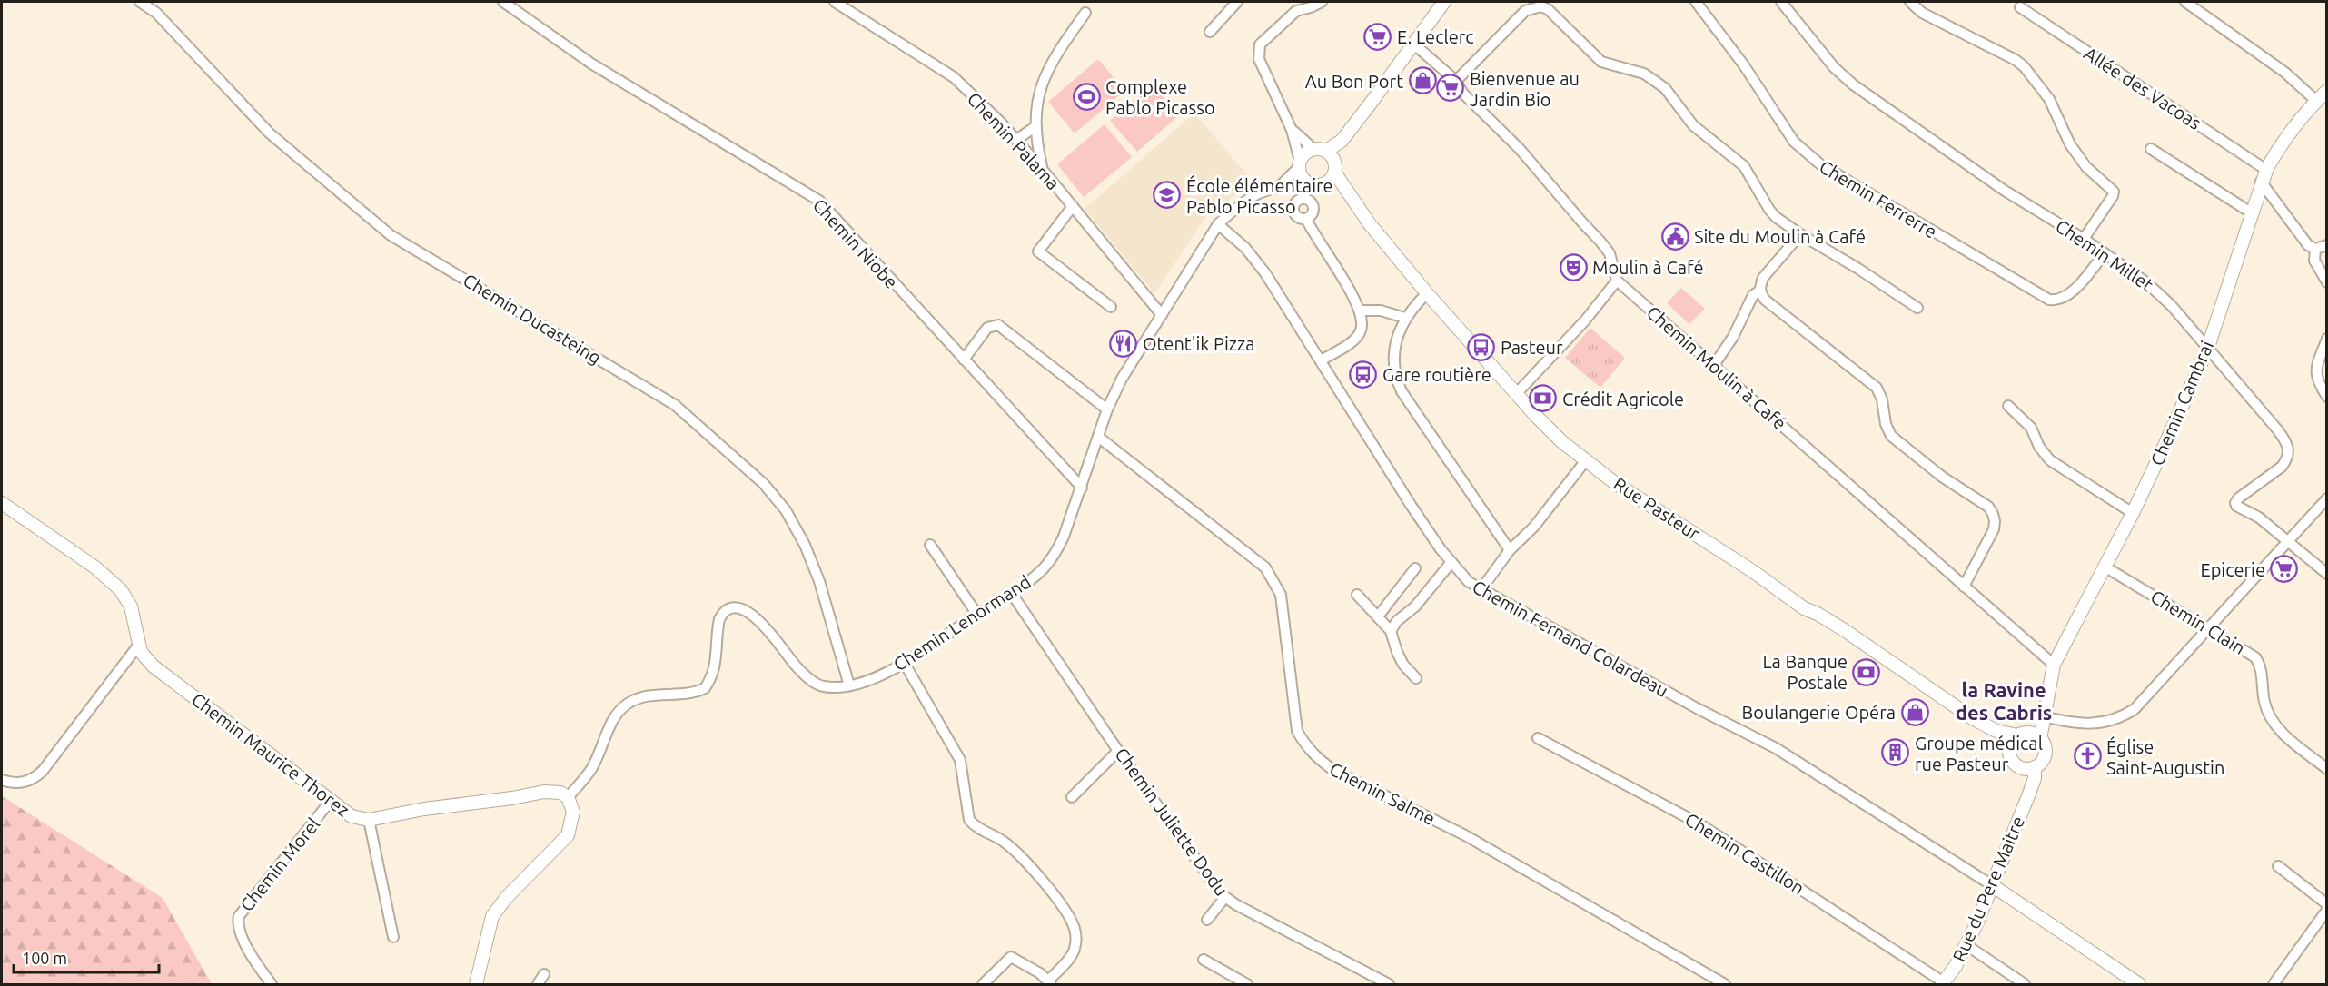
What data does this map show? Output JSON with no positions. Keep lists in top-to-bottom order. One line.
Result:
{"streets":{"main road":["Chemin Cambrai","Rue Pasteur","Chemin Maurice Thorez","Rue du Pere Maitre"],"street":["Allée des Vacoas","Chemin Palama","Chemin Ferrerre","Chemin Niobe","Chemin Millet","Chemin Ducasteing","Chemin Moulin à Café","Chemin Clain","Chemin Lenormand","Chemin Fernand Colardeau","Chemin Salme","Chemin Juliette Dodu","Chemin Castillon","Chemin Morel"]},"crossings":[["Allée des Vacoas","Chemin Cambrai"],["Chemin Palama","Chemin Lenormand"],["Chemin Ferrerre","Chemin Millet"],["Chemin Niobe","Chemin Lenormand"],["Chemin Millet","Chemin Cambrai"],["Chemin Ducasteing","Chemin Lenormand"],["Chemin Moulin à Café","Chemin Cambrai"],["Chemin Cambrai","Chemin Clain"],["Rue Pasteur","Chemin Lenormand"],["Rue Pasteur","Rue du Pere Maitre"],["Chemin Lenormand","Chemin Fernand Colardeau"],["Chemin Lenormand","Chemin Maurice Thorez"],["Chemin Lenormand","Chemin Salme"],["Chemin Lenormand","Chemin Juliette Dodu"],["Chemin Fernand Colardeau","Rue du Pere Maitre"],["Chemin Maurice Thorez","Chemin Morel"],["Chemin Castillon","Rue du Pere Maitre"]],"districts":["la Ravine des Cabris"],"places":{"supermarket":["E. Leclerc","Bienvenue au Jardin Bio","Epicerie"],"shop":["Au Bon Port","Boulangerie Opéra"],"sports":["Complexe Pablo Picasso"],"school or university":["École élémentaire Pablo Picasso"],"public building":["Site du Moulin à Café"],"theatre":["Moulin à Café"],"restaurant":["Otent'ik Pizza"],"bus stop":["Pasteur","Gare routière"],"bank":["Crédit Agricole","La Banque Postale"],"building":["Groupe médical rue Pasteur"],"church":["Église Saint-Augustin"]},"scale_bar":"100 m"}
